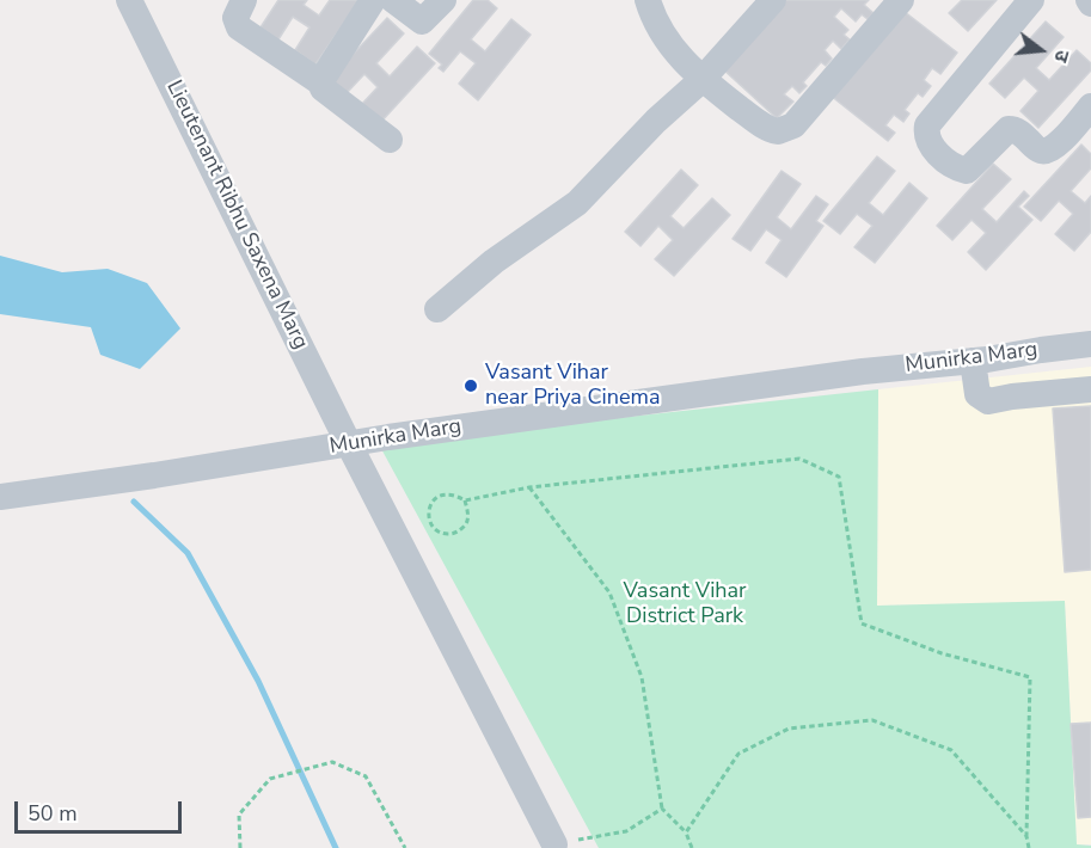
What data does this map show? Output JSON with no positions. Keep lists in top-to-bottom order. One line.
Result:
{"streets":{"street":["Lieutenant Ribhu Saxena Marg","Munirka Marg"]},"crossings":[["Lieutenant Ribhu Saxena Marg","Munirka Marg"]],"parks":["Vasant Vihar District Park"],"places":["Vasant Vihar near Priya Cinema"],"scale_bar":"50 m","north":"right"}
